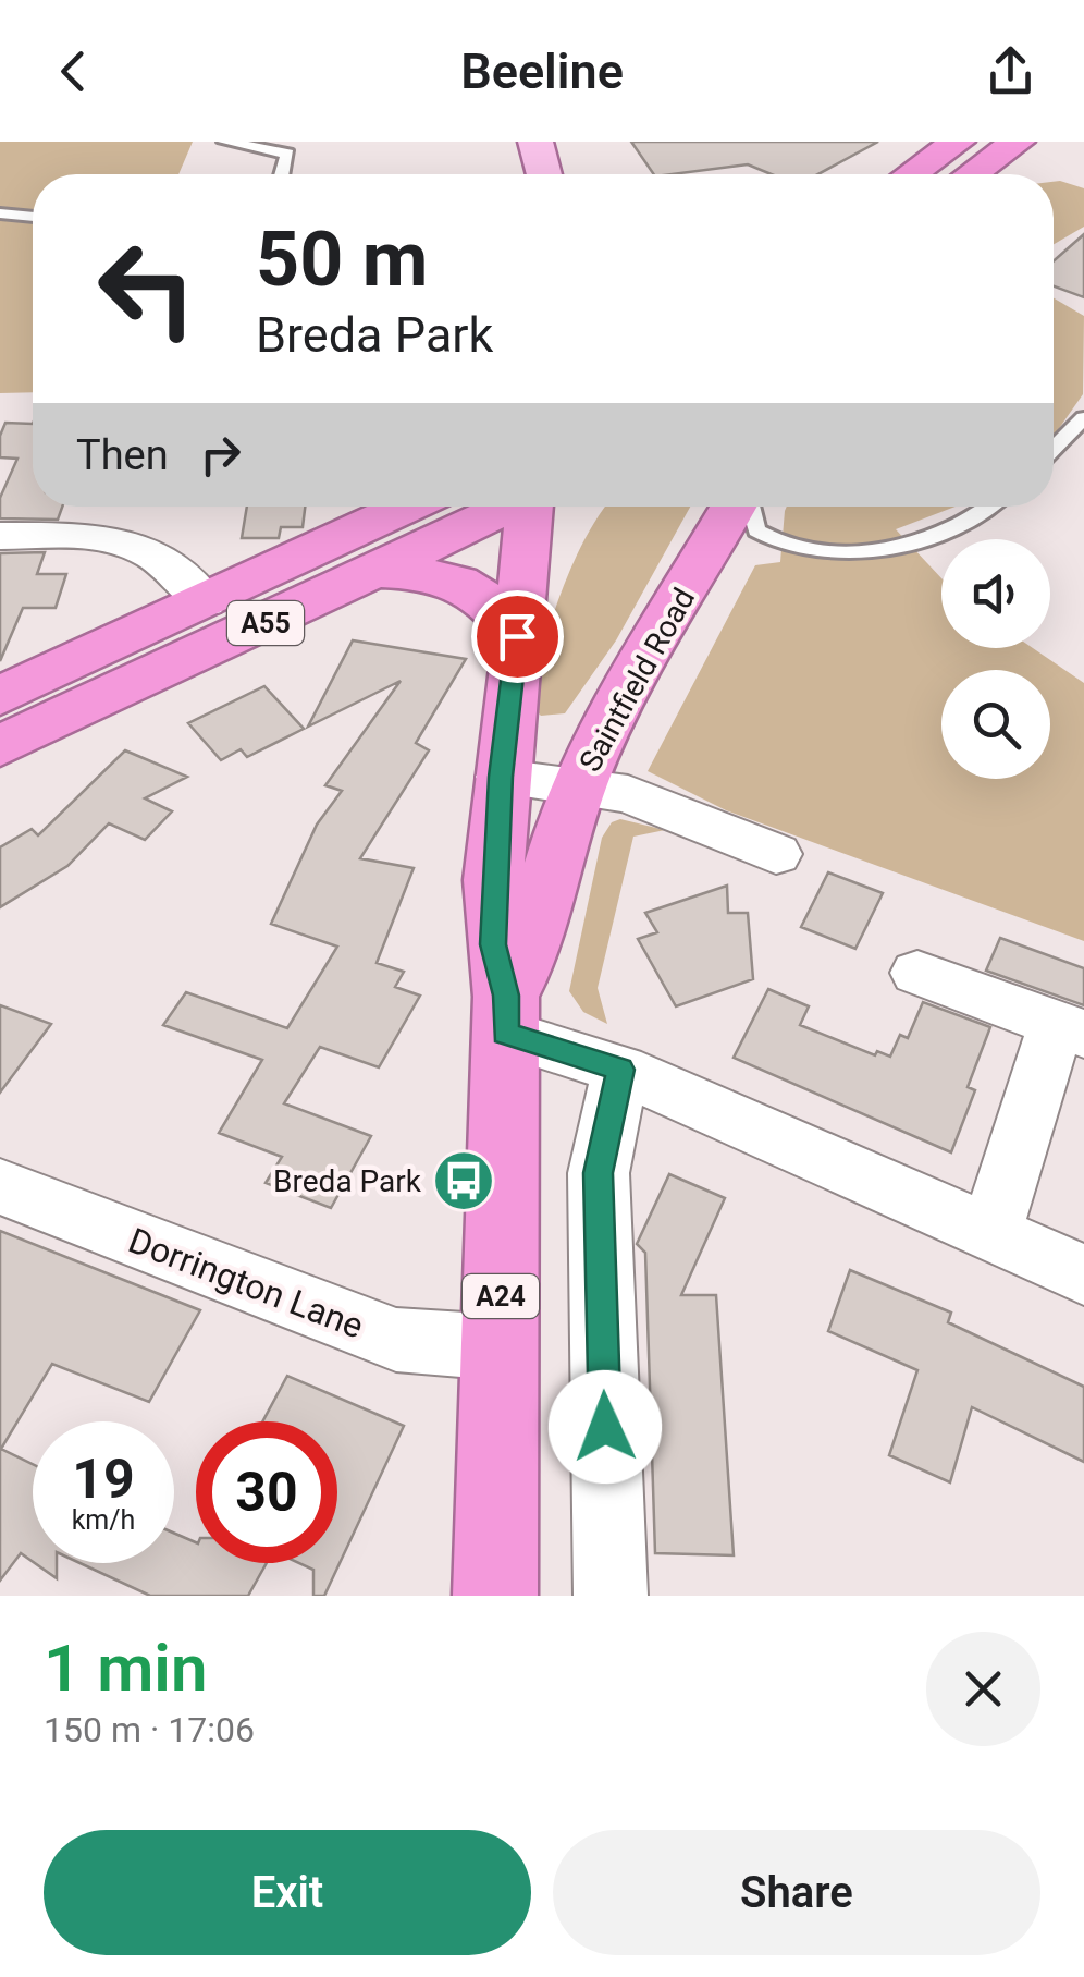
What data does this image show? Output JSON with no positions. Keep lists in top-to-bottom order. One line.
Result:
{"streets":{"highway":["A55","Saintfield Road","A24"],"street":["Dorrington Lane"]},"crossings":[["Saintfield Road","Dorrington Lane"]],"places":{"bus stop":["Breda Park"]},"page":{"header":"Beeline","turn":["50 m","Breda Park"],"then":"Then","speed":"19 km/h","limit":"30","heading":["1 min","150 m · 17:06"],"buttons":["Exit","Share"]}}
